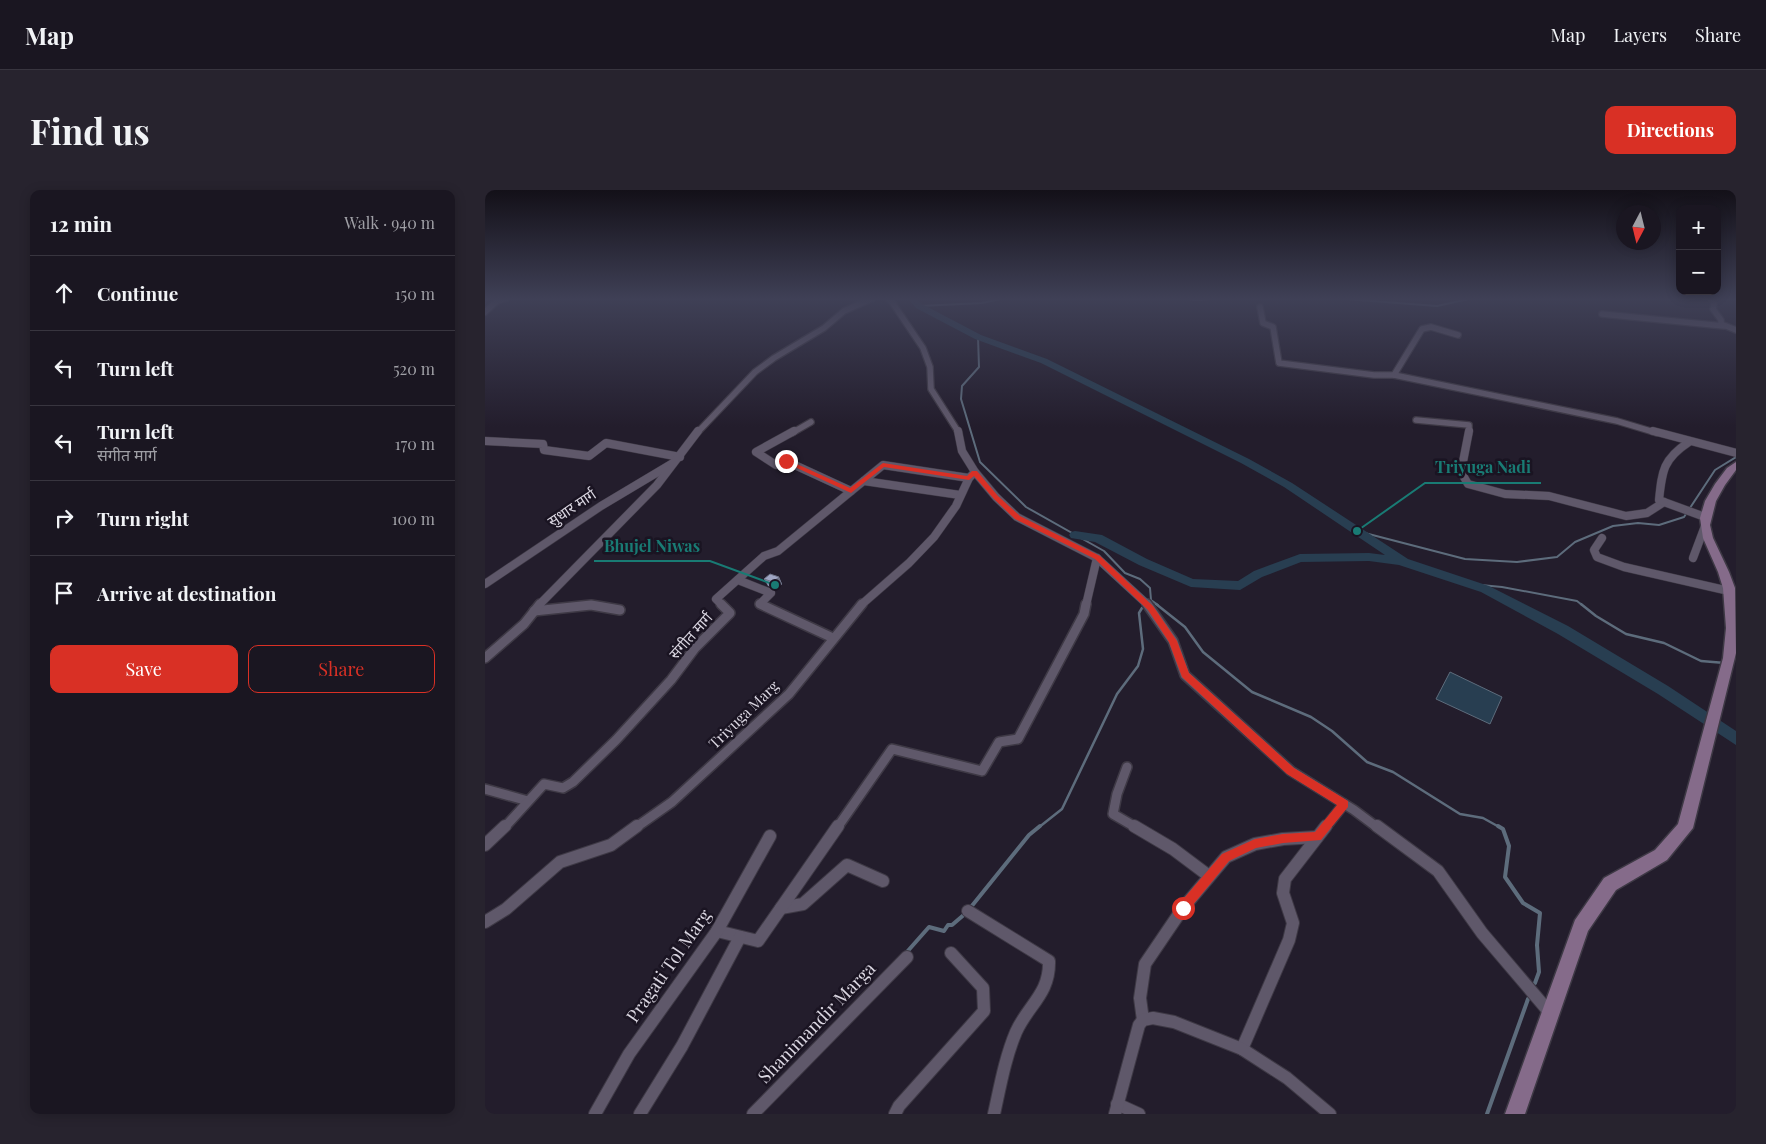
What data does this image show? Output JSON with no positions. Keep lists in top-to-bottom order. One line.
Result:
{"streets":{"street":["सुधार मार्ग","संगीत मार्ग","Triyuga Marg","Pragati Tol Marg","Shanimandir Marga"]},"crossings":[["संगीत मार्ग","Triyuga Marg"]],"places":["Triyuga Nadi","Bhujel Niwas"],"north":"bottom","page":{"header":"Map","nav":["Map","Layers","Share"],"buttons":["Directions",["Save","Share"]],"title":"Find us","heading":["12 min","Walk · 940 m"],"map_buttons":["+","−"],"list":[["Continue","150 m"],["Turn left","520 m"],["Turn left","संगीत मार्ग","170 m"],["Turn right","100 m"],"Arrive at destination"]}}
